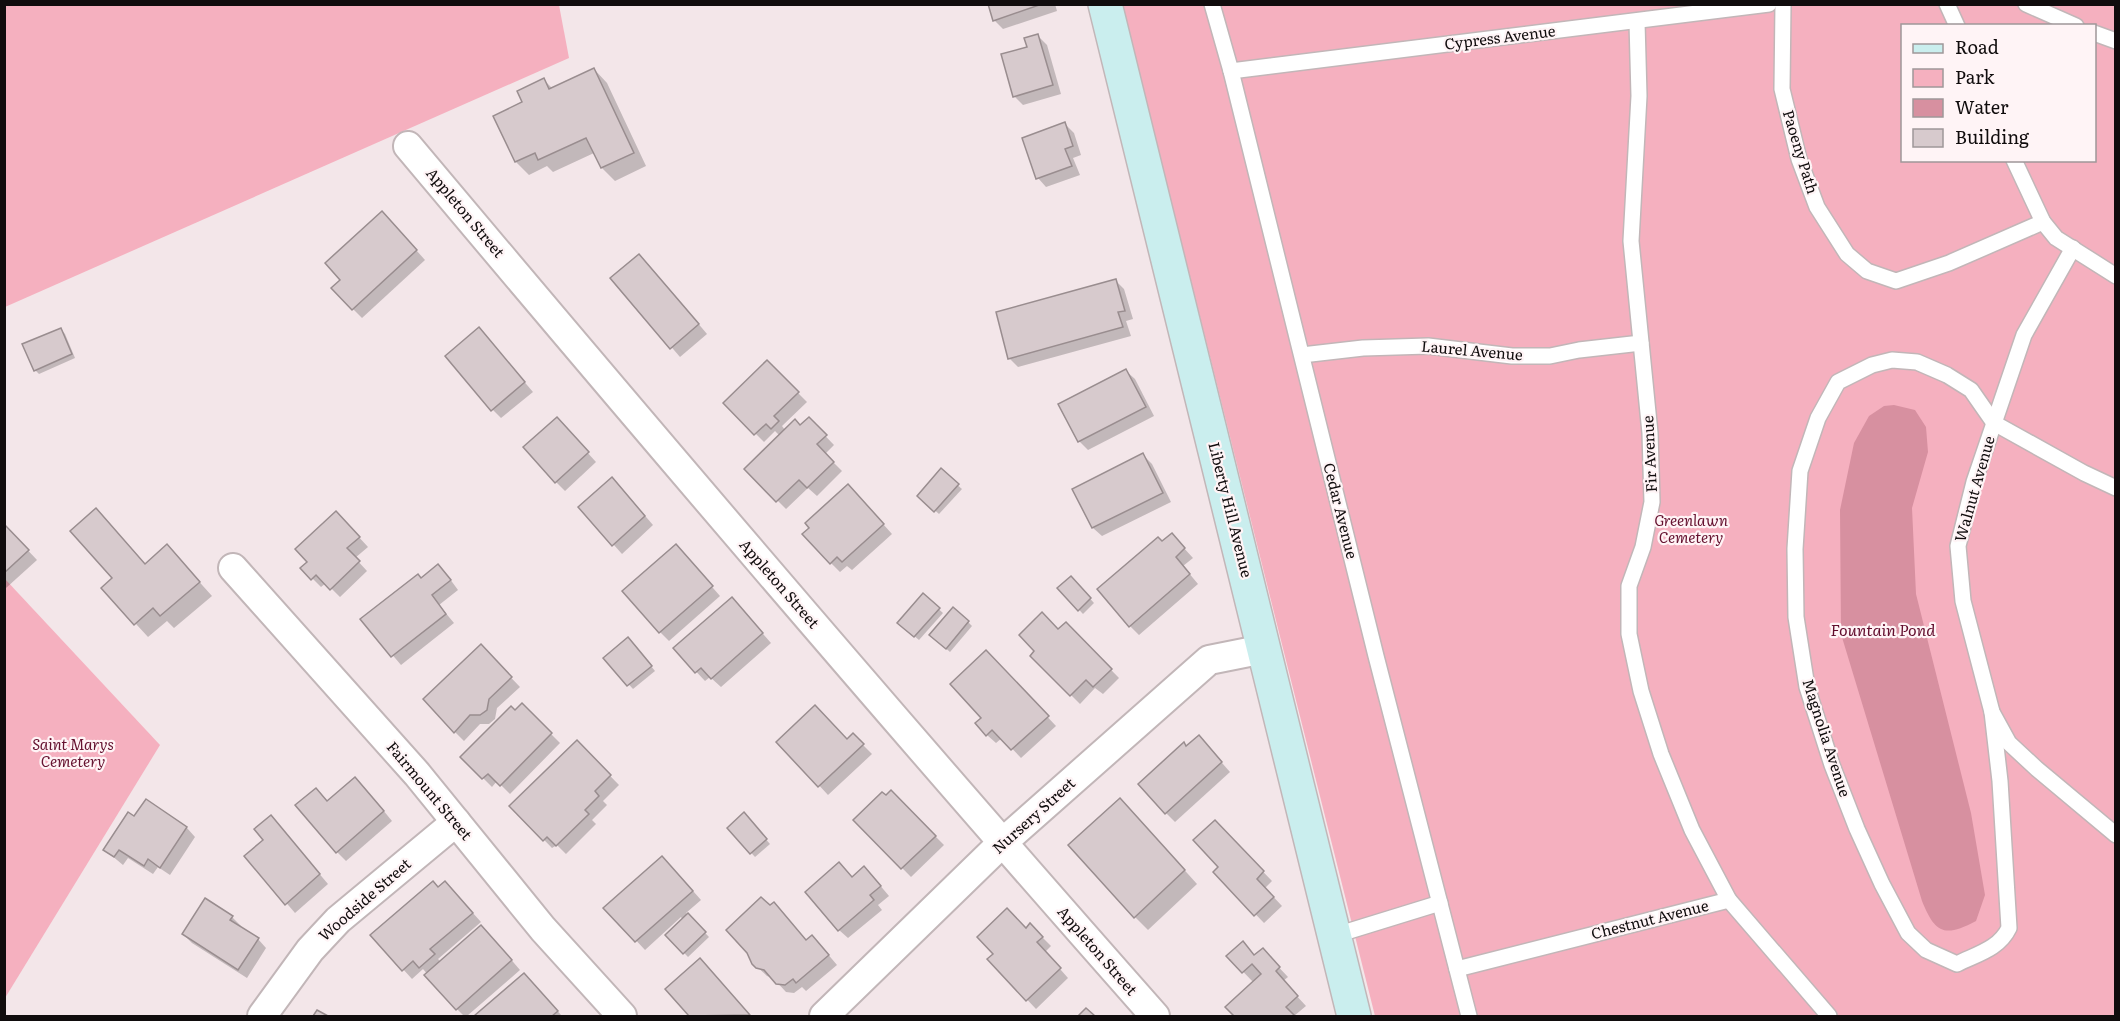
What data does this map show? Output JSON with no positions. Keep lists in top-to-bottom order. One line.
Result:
{"streets":{"main road":["Liberty Hill Avenue"],"street":["Appleton Street","Fairmount Street","Nursery Street","Woodside Street"],"lane":["Cypress Avenue","Paoeny Path","Laurel Avenue","Fir Avenue","Walnut Avenue","Cedar Avenue","Magnolia Avenue","Chestnut Avenue"]},"crossings":[["Cypress Avenue","Fir Avenue"],["Cypress Avenue","Cedar Avenue"],["Appleton Street","Nursery Street"],["Laurel Avenue","Fir Avenue"],["Laurel Avenue","Cedar Avenue"],["Fir Avenue","Chestnut Avenue"],["Walnut Avenue","Magnolia Avenue"],["Liberty Hill Avenue","Nursery Street"],["Cedar Avenue","Chestnut Avenue"],["Fairmount Street","Woodside Street"]],"water":["Fountain Pond"],"parks":["Greenlawn Cemetery","Saint Marys Cemetery"],"legend":["Road","Park","Water","Building"]}
